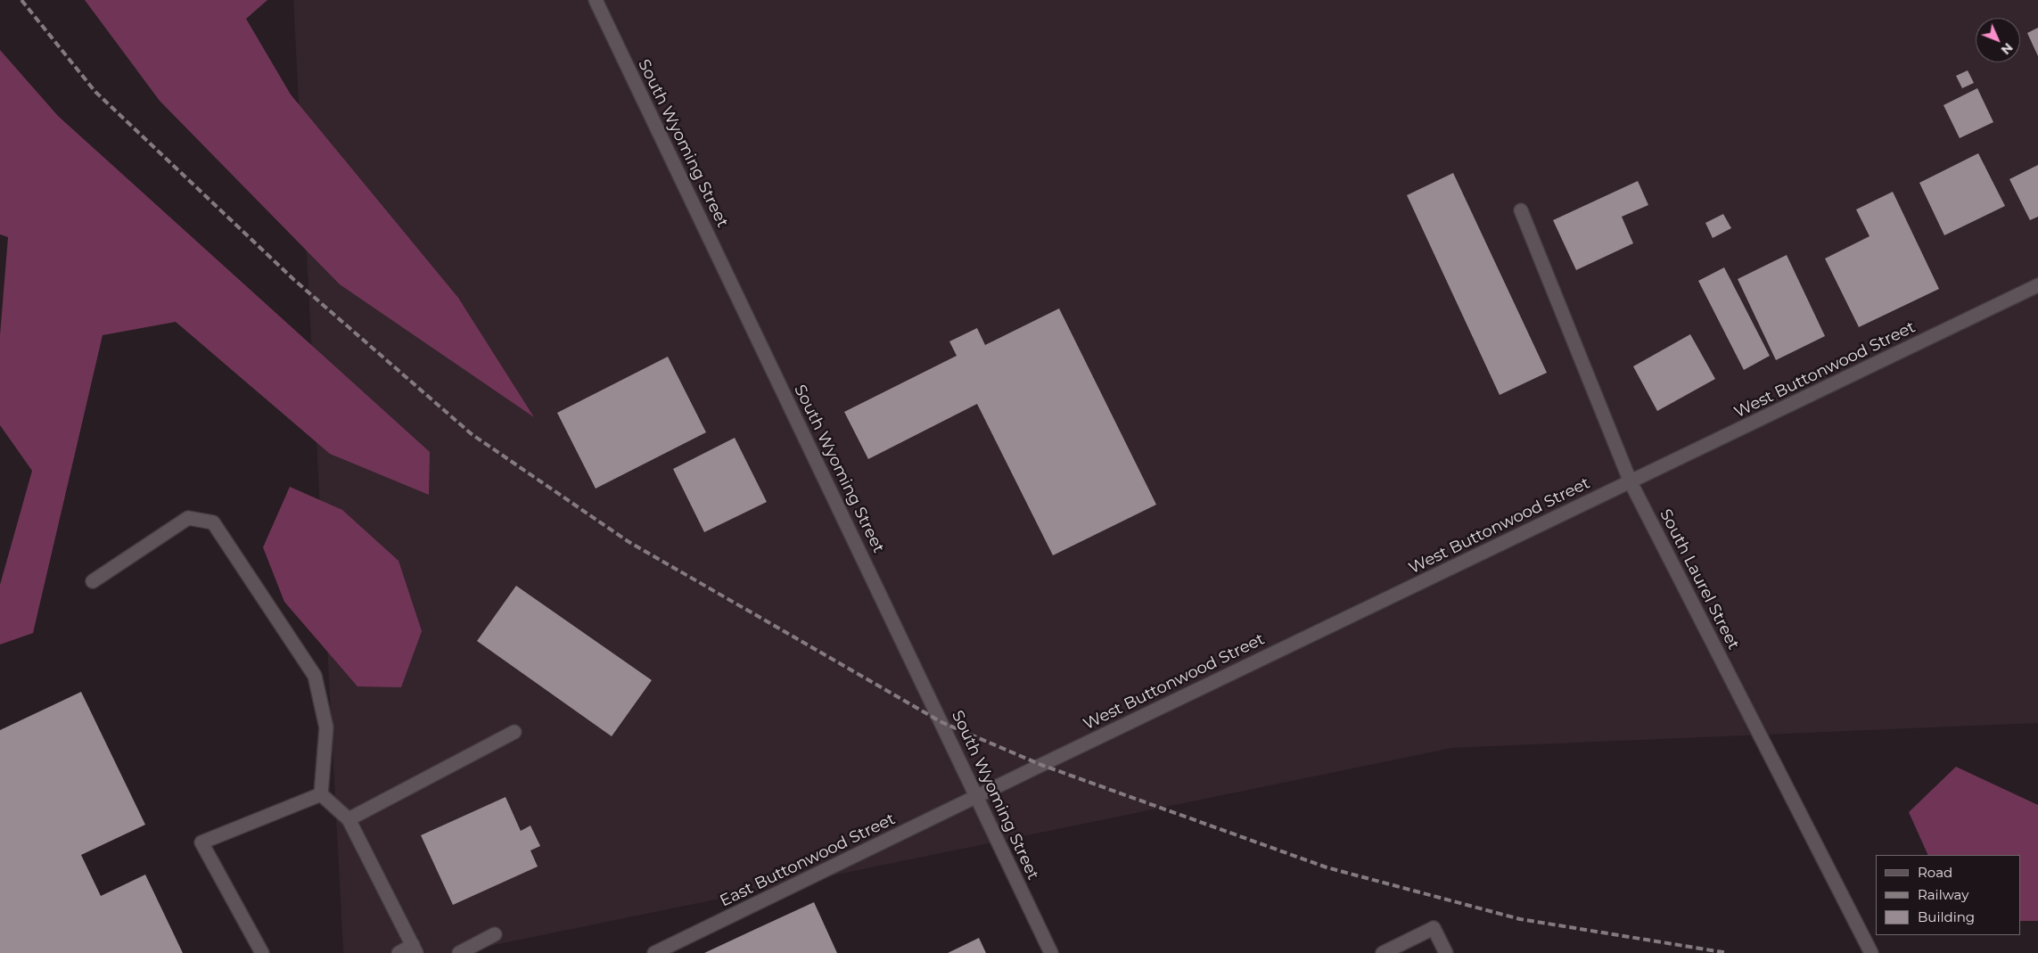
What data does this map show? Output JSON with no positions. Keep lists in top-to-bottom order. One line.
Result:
{"streets":{"street":["South Wyoming Street","West Buttonwood Street","South Laurel Street","East Buttonwood Street"]},"crossings":[["South Wyoming Street","West Buttonwood Street"],["South Wyoming Street","East Buttonwood Street"],["West Buttonwood Street","South Laurel Street"],["West Buttonwood Street","East Buttonwood Street"]],"legend":["Road","Railway","Building"],"north":"bottom right"}
